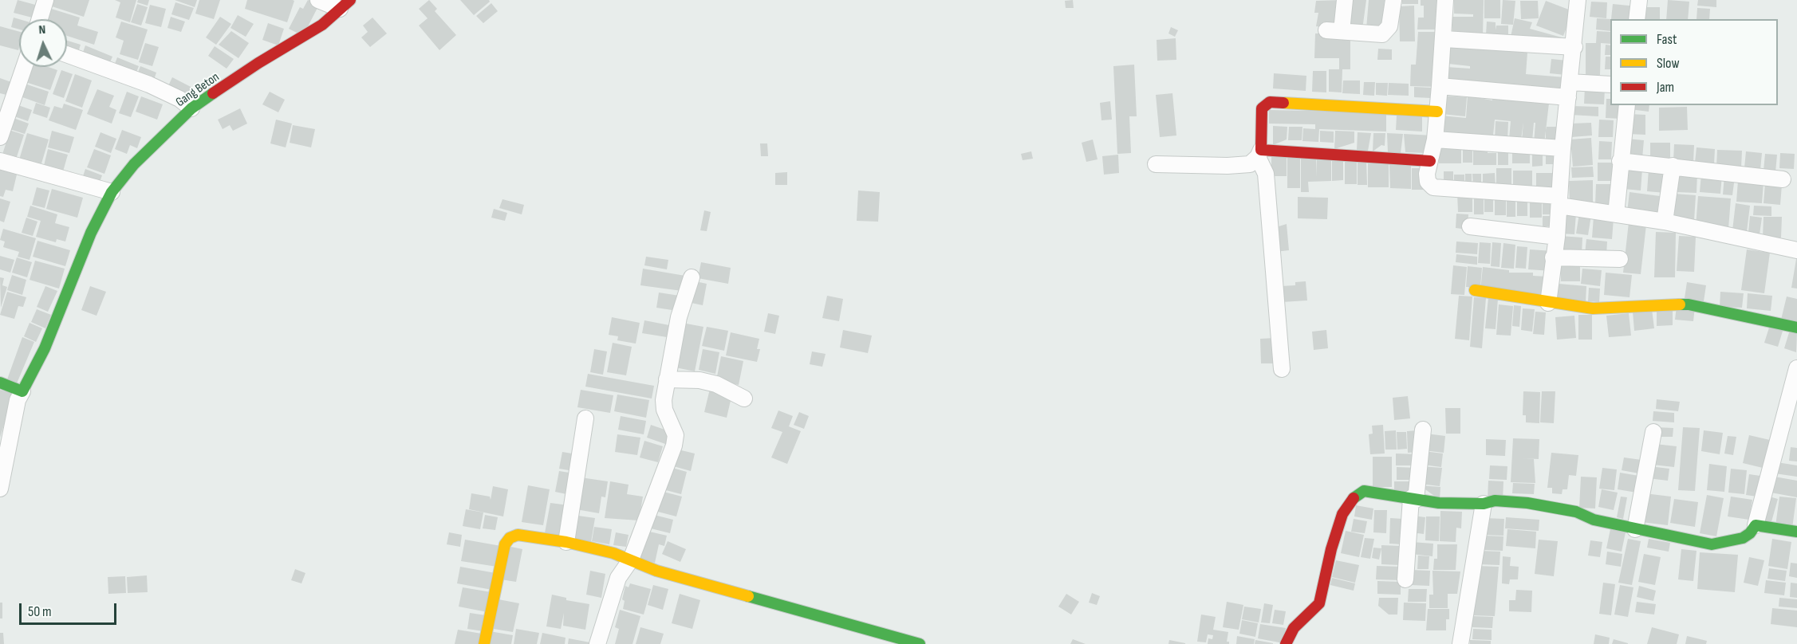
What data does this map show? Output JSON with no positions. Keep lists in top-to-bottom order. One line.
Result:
{"streets":{"street":["Gang Beton"]},"legend":["Fast","Slow","Jam"],"scale_bar":"50 m","north":"top"}
